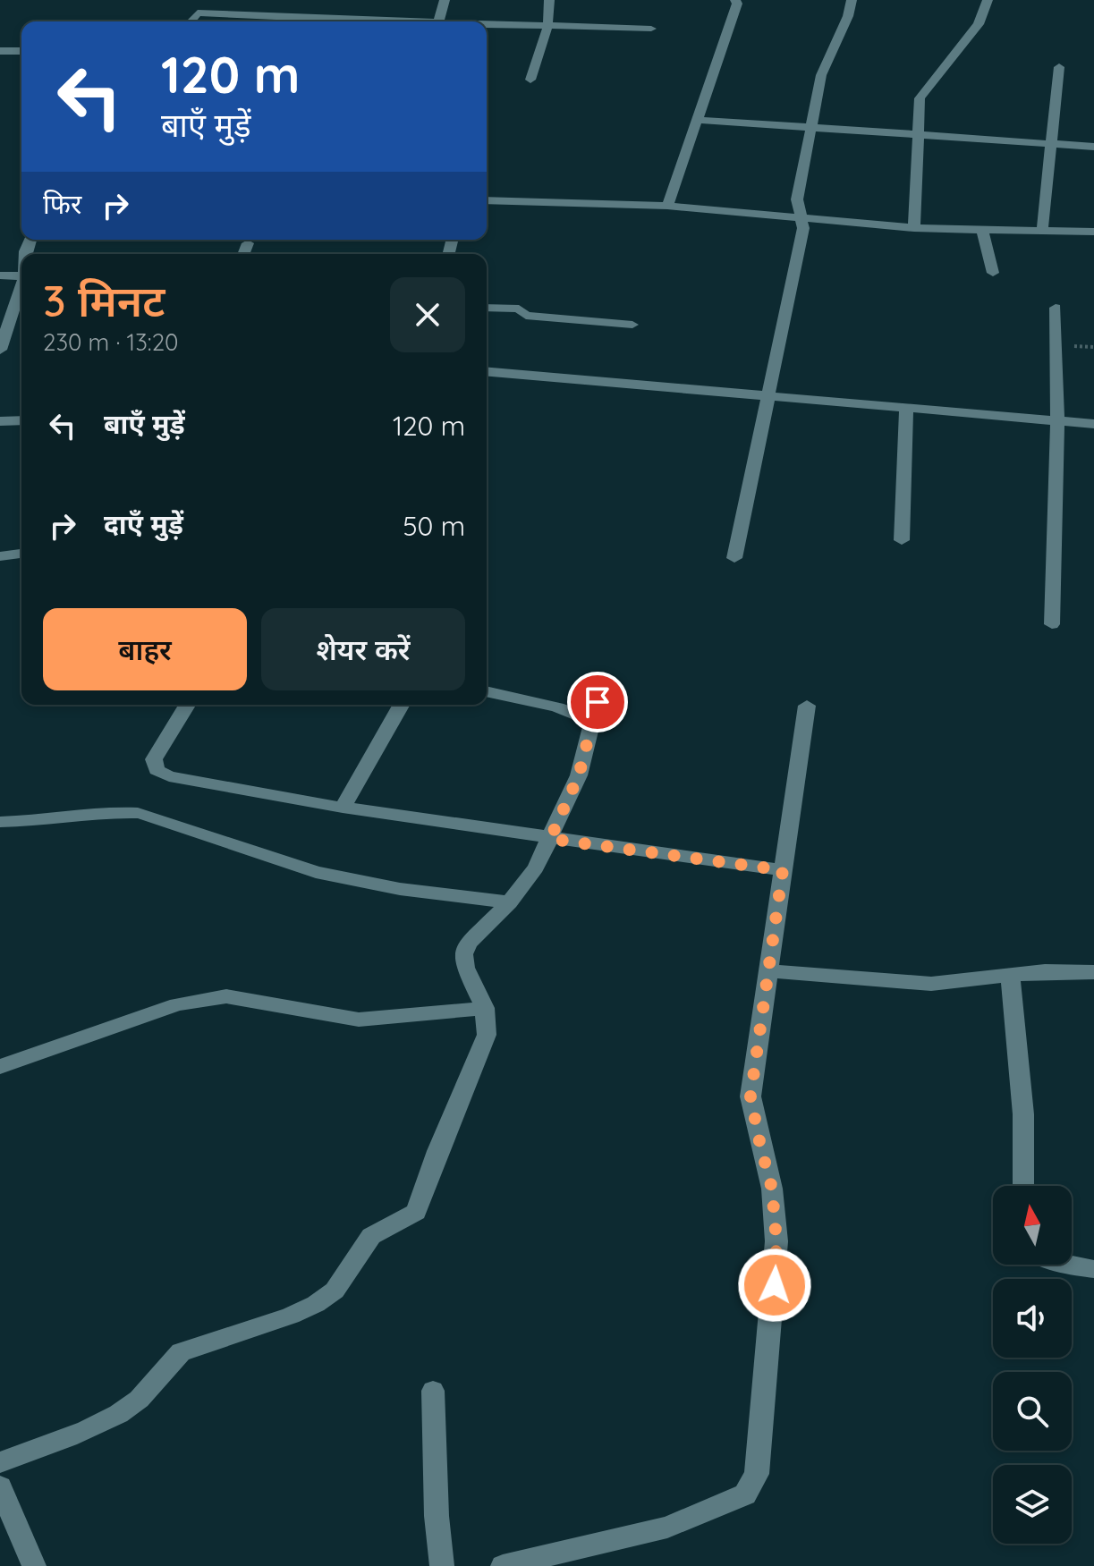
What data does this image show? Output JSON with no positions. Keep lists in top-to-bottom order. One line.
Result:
{"north":"top","page":{"turn":["120 m","बाएँ मुड़ें"],"then":"फिर","heading":["3 मिनट","230 m · 13:20"],"list":[{"name":"बाएँ मुड़ें","value":"120 m"},{"name":"दाएँ मुड़ें","value":"50 m"}],"buttons":["बाहर","शेयर करें"]}}
